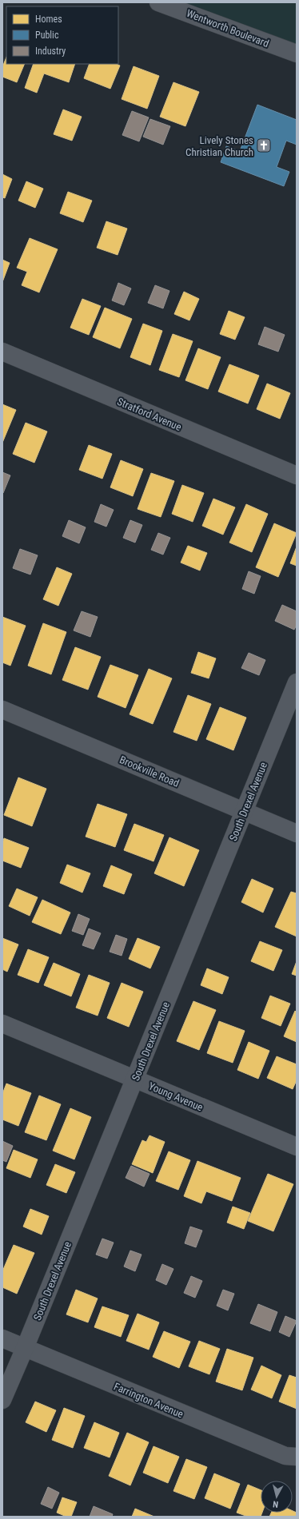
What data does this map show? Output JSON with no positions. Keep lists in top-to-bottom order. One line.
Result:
{"streets":{"street":["Wentworth Boulevard","Stratford Avenue","Brookville Road","South Drexel Avenue","Young Avenue","Farrington Avenue"]},"crossings":[["Brookville Road","South Drexel Avenue"],["South Drexel Avenue","Young Avenue"],["South Drexel Avenue","Farrington Avenue"]],"places":{"church":["Lively Stones Christian Church"]},"legend":["Homes","Public","Industry"],"north":"bottom"}
